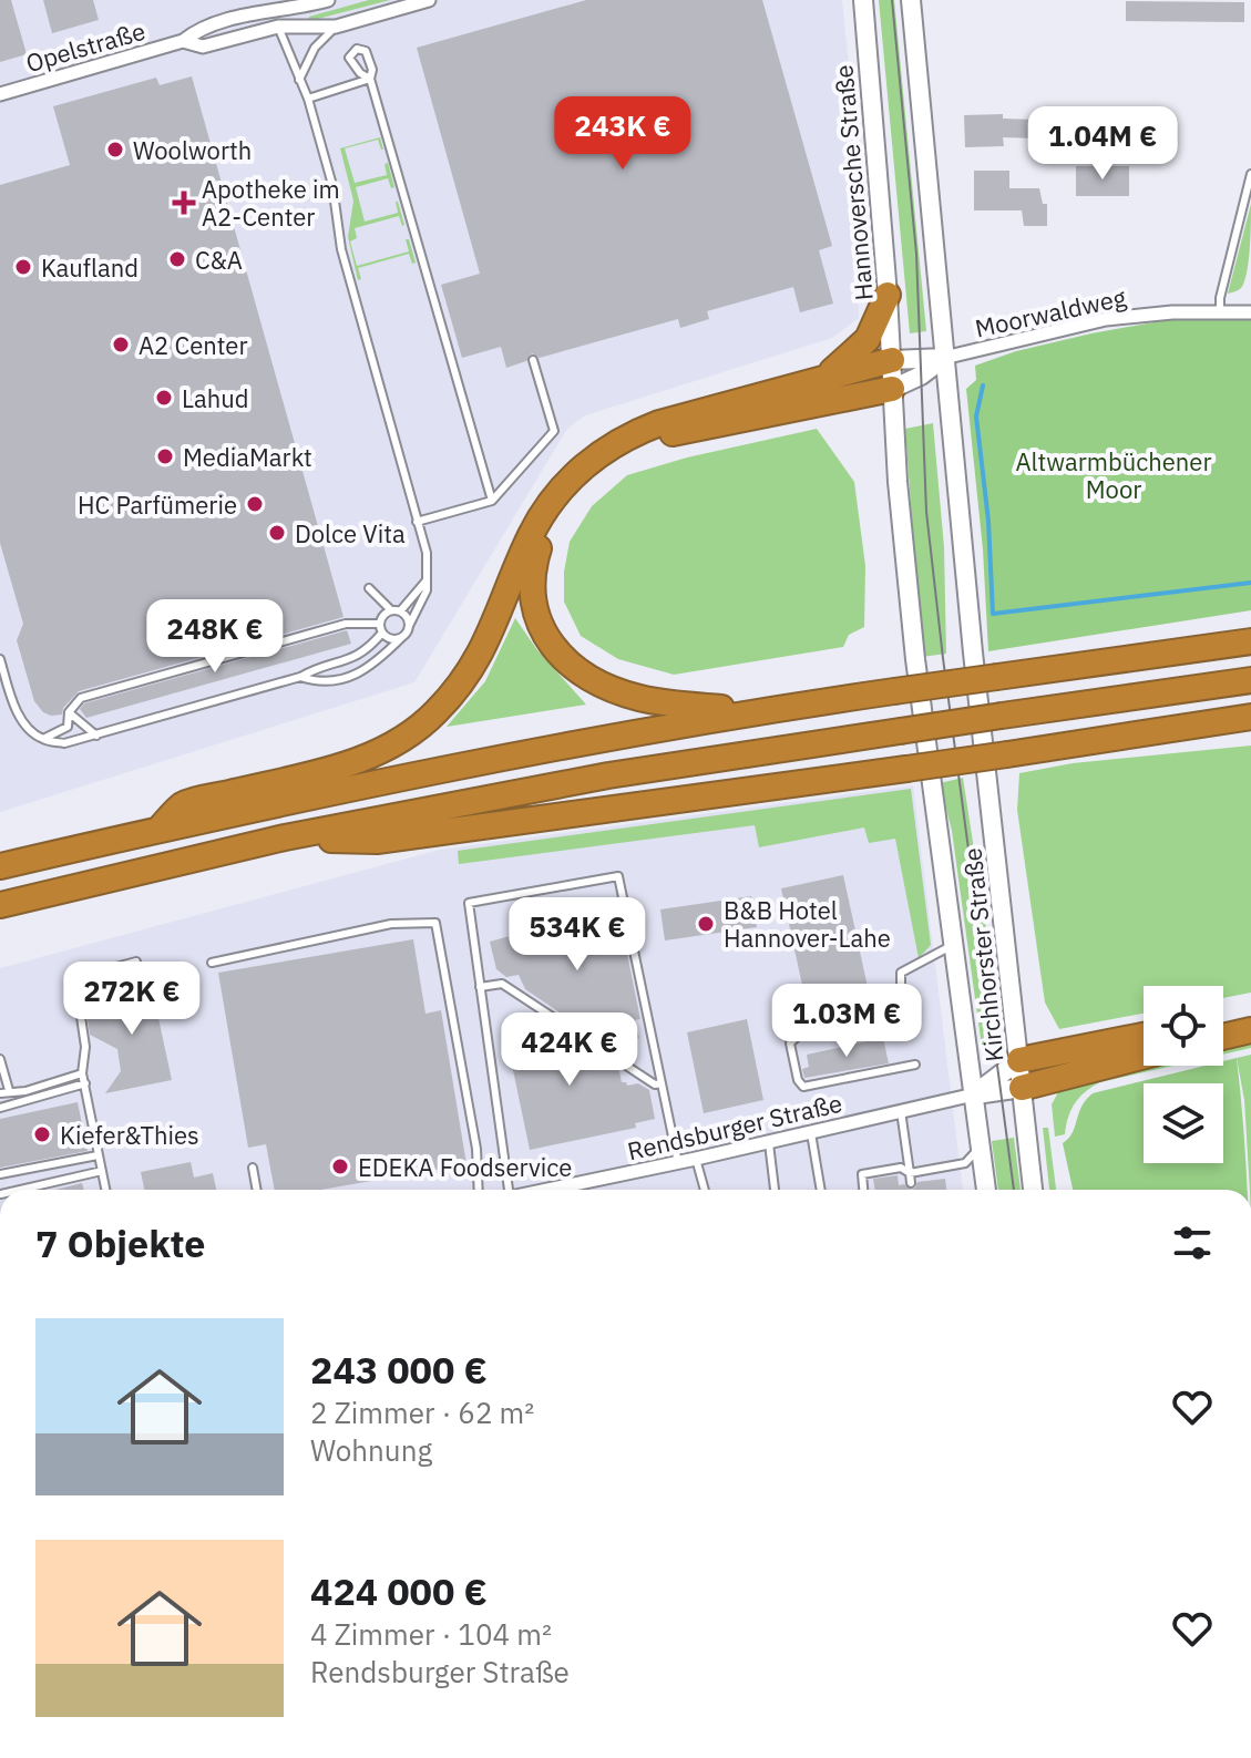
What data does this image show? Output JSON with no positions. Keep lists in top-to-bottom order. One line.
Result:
{"streets":{"main road":["Hannoversche Straße","Kirchhorster Straße"],"street":["Opelstraße","Moorwaldweg","Rendsburger Straße"]},"crossings":[["Hannoversche Straße","Kirchhorster Straße"],["Moorwaldweg","Kirchhorster Straße"],["Kirchhorster Straße","Rendsburger Straße"]],"parks":["Altwarmbüchener Moor"],"places":{"other":["Woolworth","C&A","Kaufland","A2 Center","Lahud","MediaMarkt","HC Parfümerie","Dolce Vita","B&B Hotel Hannover-Lahe","Kiefer&Thies","EDEKA Foodservice"],"health":["Apotheke im A2-Center"]},"page":{"price":["243K €","1.04M €","248K €","534K €","272K €","1.03M €","424K €"],"heading":"7 Objekte","list":[{"name":"243 000 €","note":"2 Zimmer · 62 m² · Wohnung"},{"name":"424 000 €","note":"4 Zimmer · 104 m² · Rendsburger Straße"}]}}
